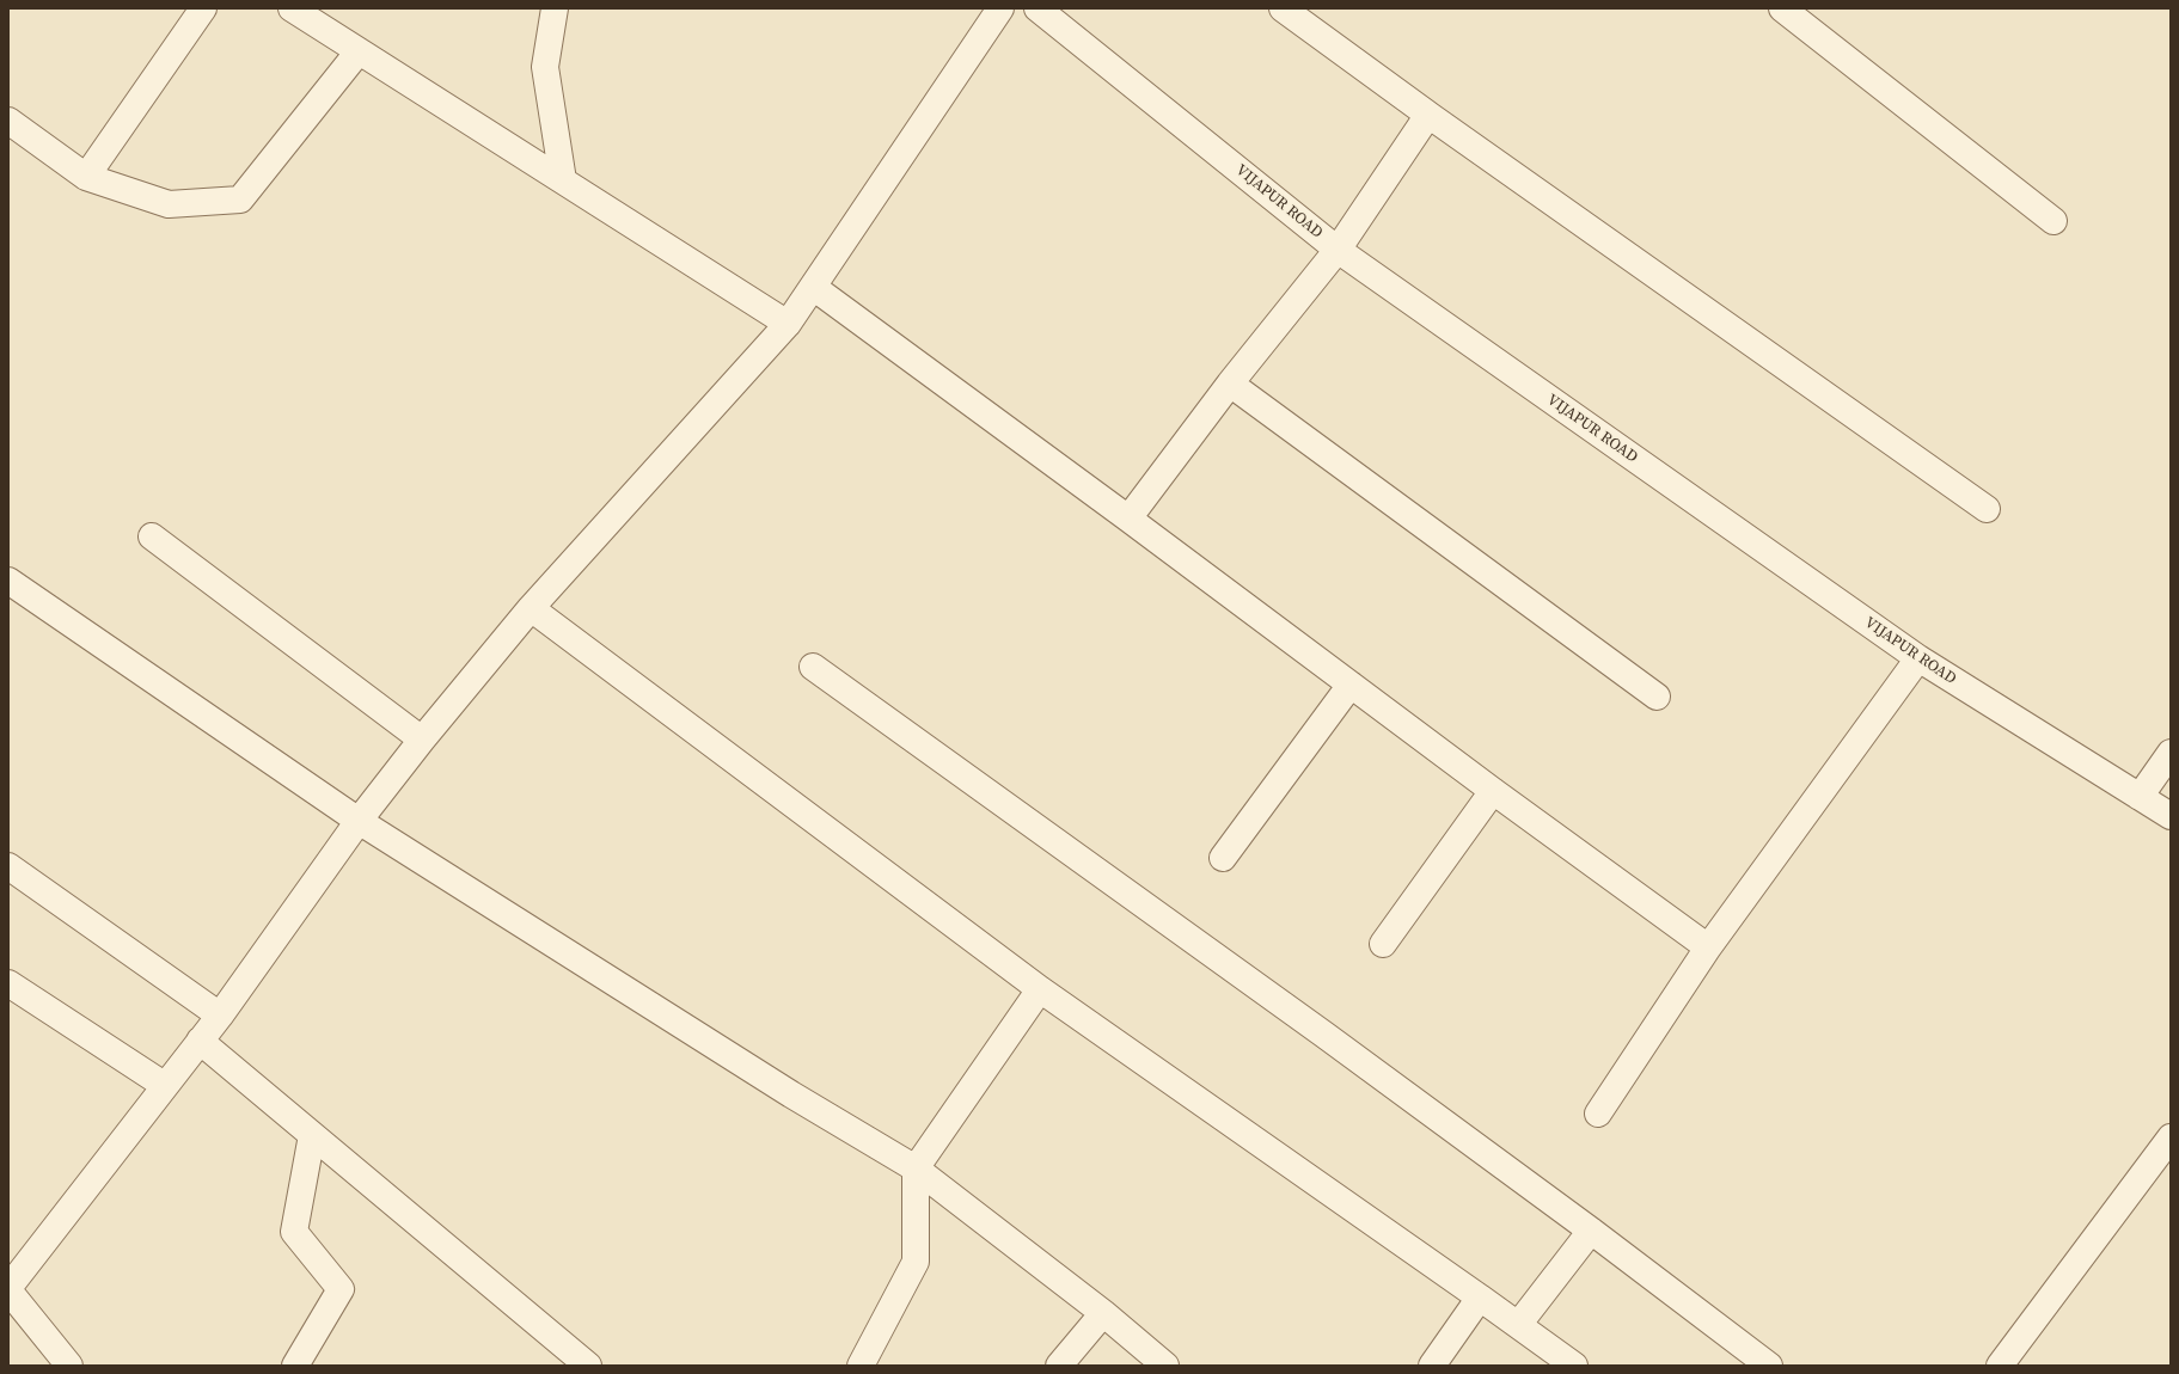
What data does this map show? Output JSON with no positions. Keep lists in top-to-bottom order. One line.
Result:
{"streets":{"street":["VIJAPUR ROAD"]}}
